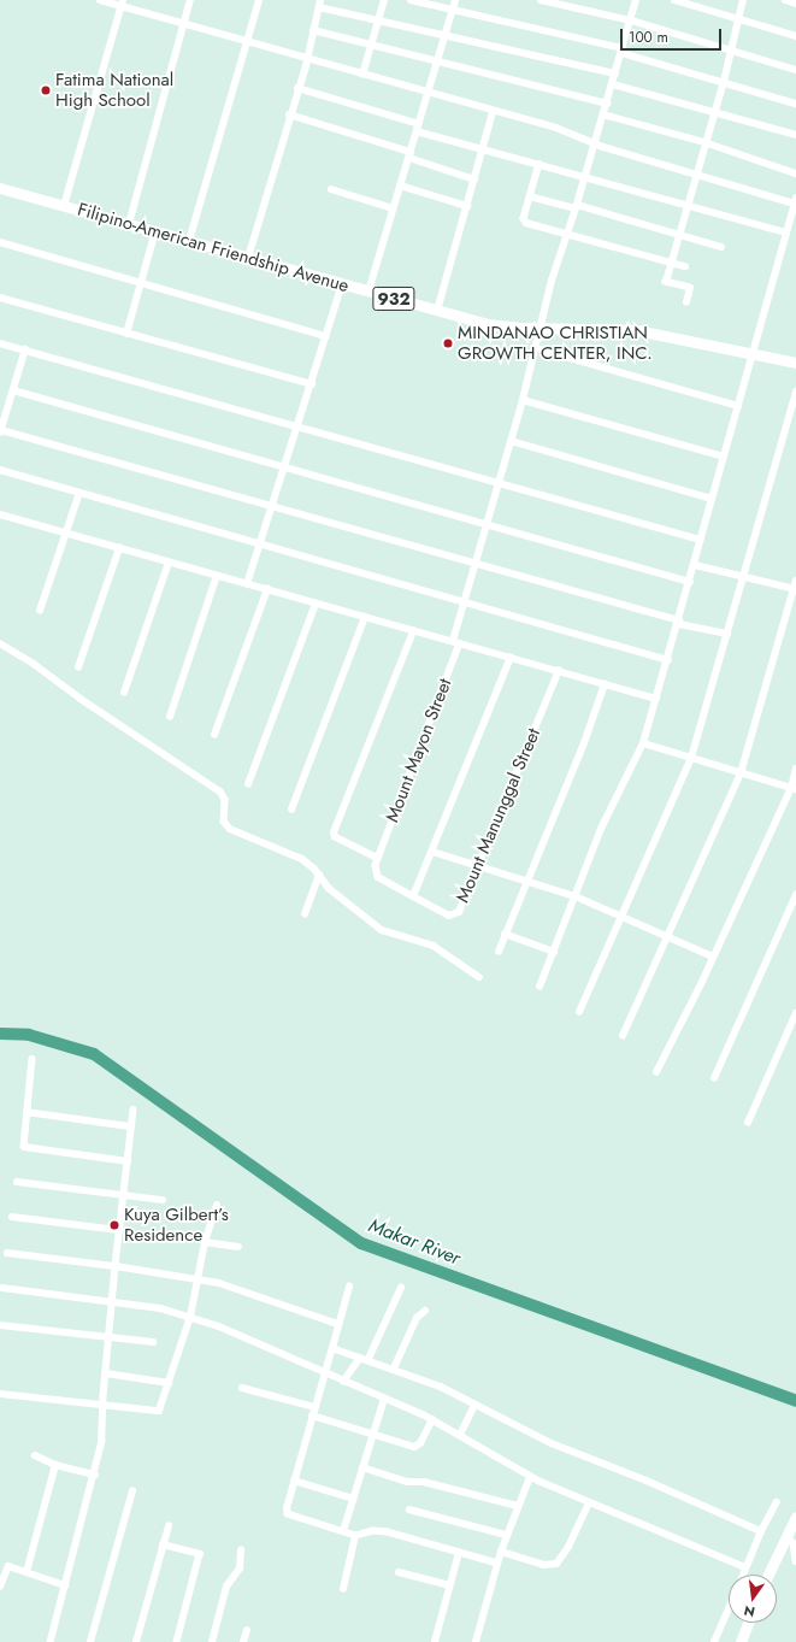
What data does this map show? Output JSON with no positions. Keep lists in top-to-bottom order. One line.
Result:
{"streets":{"main road":["Filipino-American Friendship Avenue","932"],"street":["Mount Mayon Street","Mount Manunggal Street"]},"crossings":[["Filipino-American Friendship Avenue","Mount Mayon Street"]],"water":["Makar River"],"places":["Fatima National High School","MINDANAO CHRISTIAN GROWTH CENTER, INC.","Kuya Gilbert’s Residence"],"scale_bar":"100 m","north":"bottom"}
